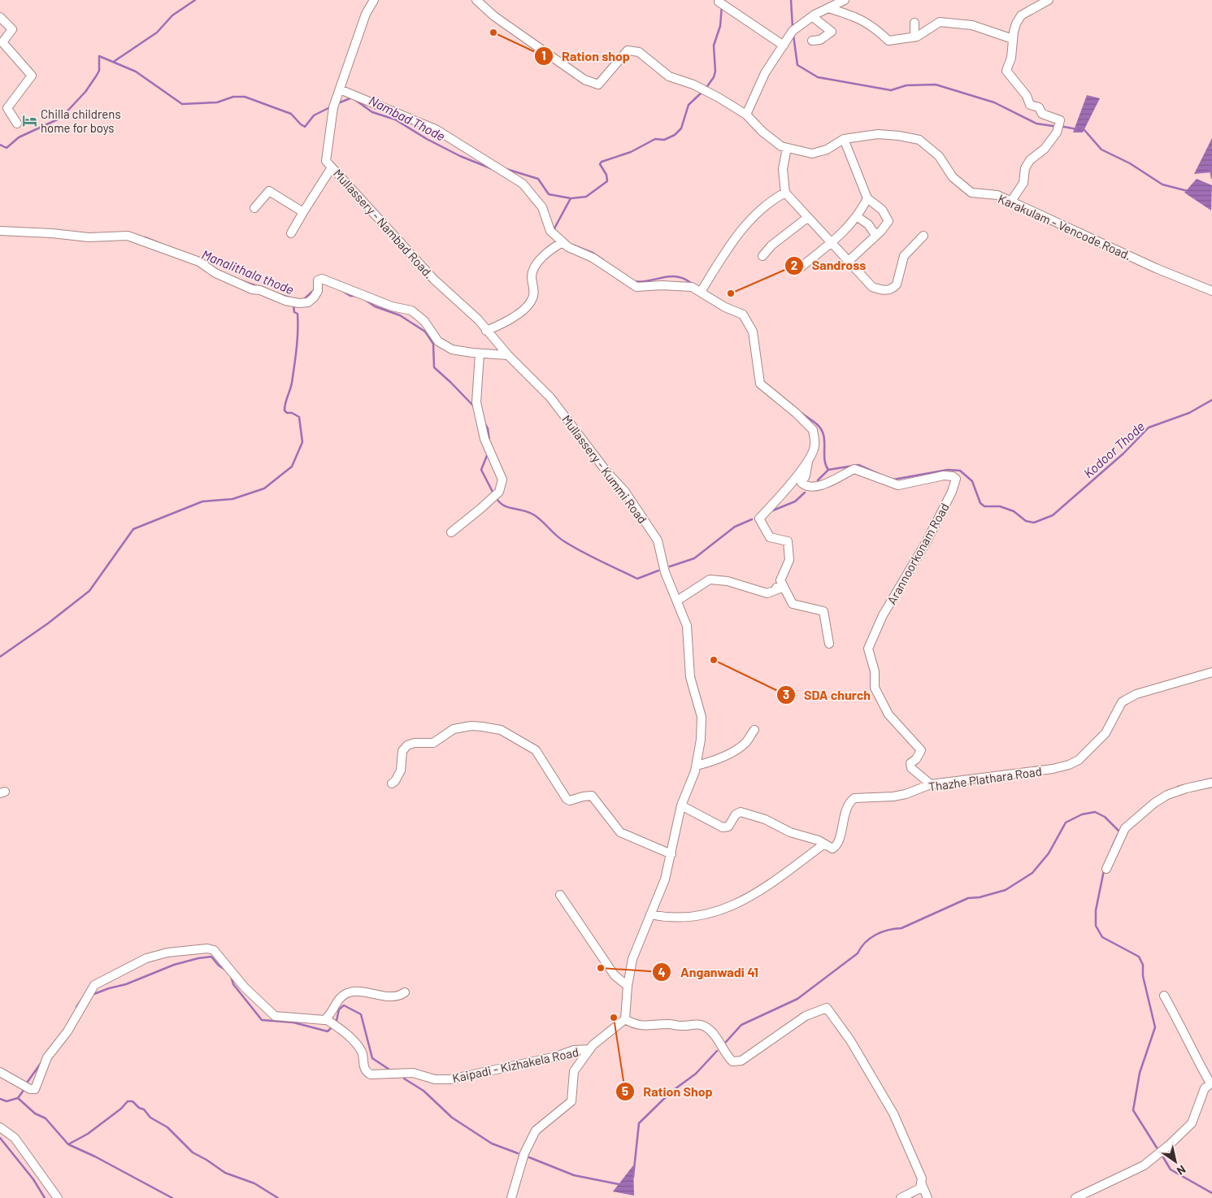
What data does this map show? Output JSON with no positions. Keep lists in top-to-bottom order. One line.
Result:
{"streets":{"street":["Mullassery - Nambad Road.","Karakulam - Vencode Road.","Mullassery - Kummi Road","Arannoorkonam Road","Thazhe Plathara Road","Kaipadi - Kizhakela Road"]},"crossings":[["Mullassery - Nambad Road.","Mullassery - Kummi Road"],["Mullassery - Nambad Road.","Arannoorkonam Road"],["Arannoorkonam Road","Thazhe Plathara Road"]],"water":["Nambad Thode","Manalithala thode","Kodoor Thode"],"places":{"other":["Ration shop","Sandross","SDA church","Anganwadi 41","Ration Shop"],"hotel":["Chilla childrens home for boys"]},"north":"bottom right"}
